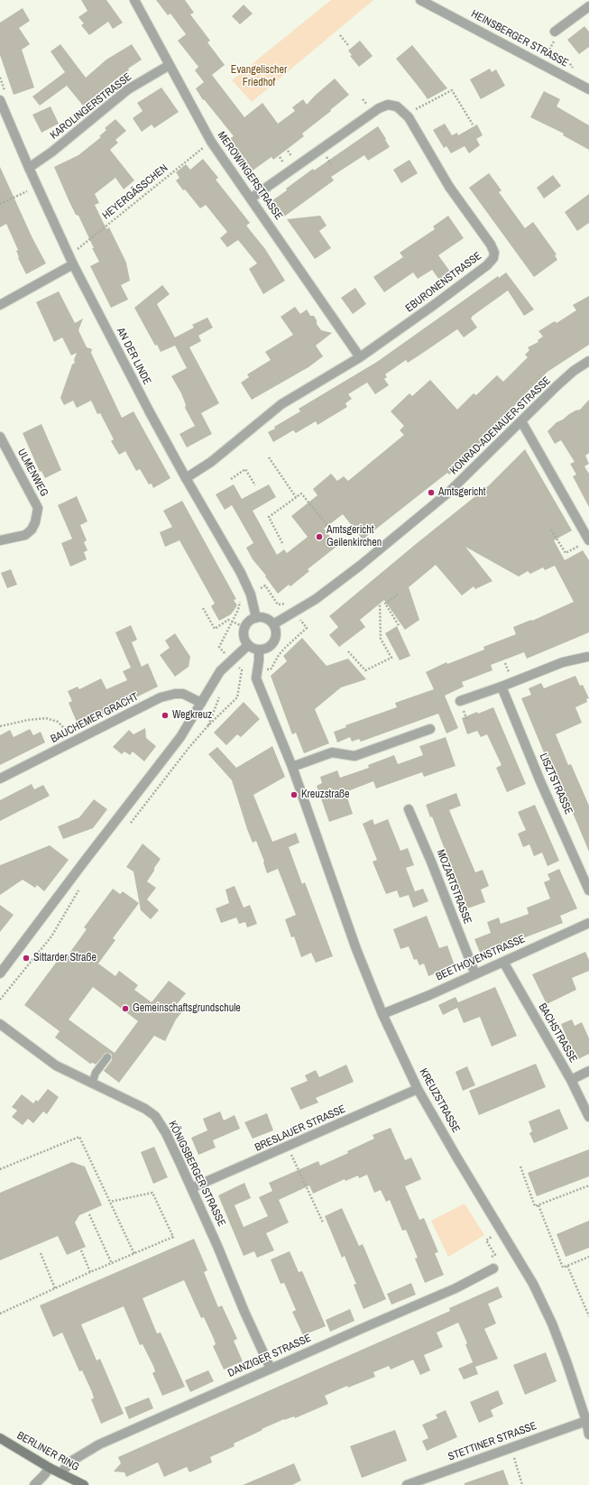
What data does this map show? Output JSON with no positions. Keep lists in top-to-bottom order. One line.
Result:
{"streets":{"main road":["BERLINER RING"],"street":["HEINSBERGER STRASSE","KAROLINGERSTRASSE","MEROWINGERSTRASSE","EBURONENSTRASSE","AN DER LINDE","KONRAD-ADENAUER-STRASSE","ULMENWEG","BAUCHEMER GRACHT","LISZTSTRASSE","MOZARTSTRASSE","BEETHOVENSTRASSE","BACHSTRASSE","KREUZSTRASSE","BRESLAUER STRASSE","KÖNIGSBERGER STRASSE","DANZIGER STRASSE","STETTINER STRASSE"],"path":["HEYERGÄSSCHEN"]},"crossings":[["KAROLINGERSTRASSE","MEROWINGERSTRASSE"],["KAROLINGERSTRASSE","AN DER LINDE"],["MEROWINGERSTRASSE","HEYERGÄSSCHEN"],["MEROWINGERSTRASSE","EBURONENSTRASSE"],["HEYERGÄSSCHEN","AN DER LINDE"],["EBURONENSTRASSE","AN DER LINDE"],["AN DER LINDE","KONRAD-ADENAUER-STRASSE"],["AN DER LINDE","KREUZSTRASSE"],["KONRAD-ADENAUER-STRASSE","KREUZSTRASSE"],["MOZARTSTRASSE","BEETHOVENSTRASSE"],["BEETHOVENSTRASSE","BACHSTRASSE"],["BEETHOVENSTRASSE","KREUZSTRASSE"],["KREUZSTRASSE","BRESLAUER STRASSE"],["KREUZSTRASSE","STETTINER STRASSE"],["BRESLAUER STRASSE","KÖNIGSBERGER STRASSE"],["KÖNIGSBERGER STRASSE","DANZIGER STRASSE"],["DANZIGER STRASSE","BERLINER RING"]],"parks":["Evangelischer Friedhof"],"places":["Amtsgericht","Amtsgericht Geilenkirchen","Wegkreuz","Kreuzstraße","Sittarder Straße","Gemeinschaftsgrundschule"]}
